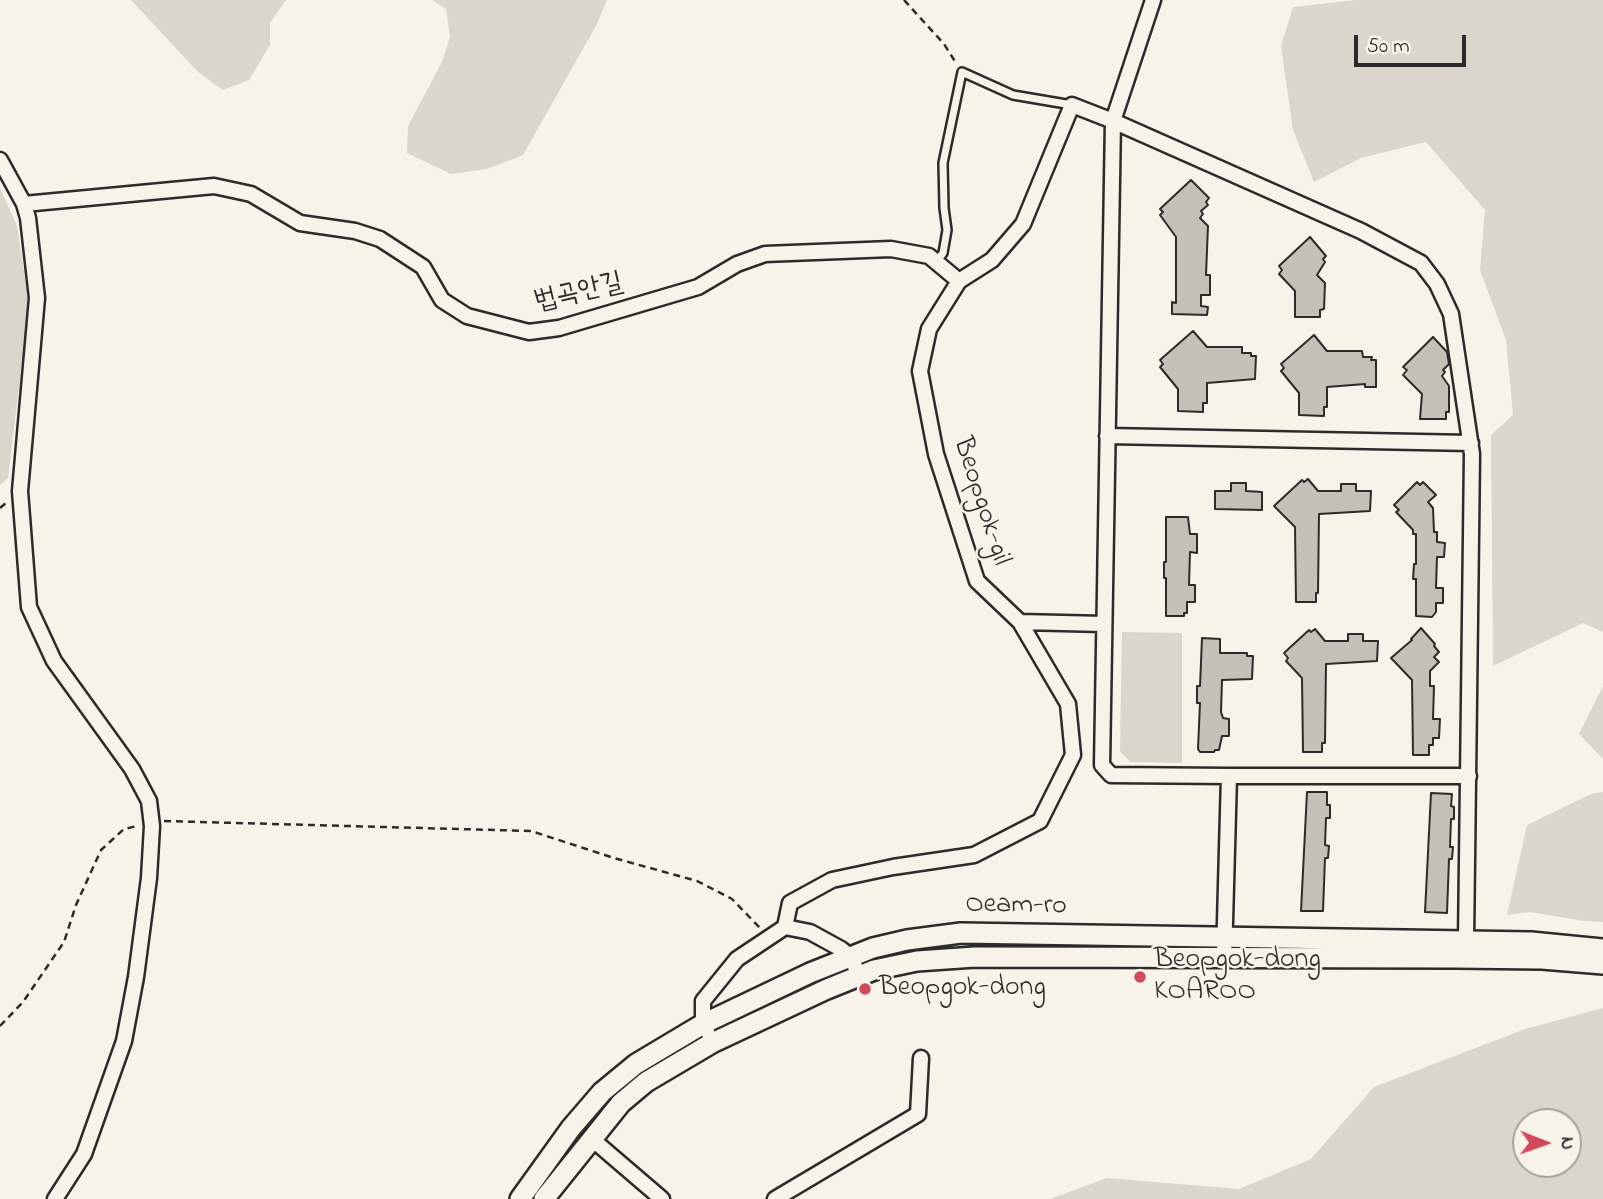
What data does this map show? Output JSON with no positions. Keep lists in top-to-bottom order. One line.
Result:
{"streets":{"main road":["Oeam-ro"],"street":["법곡안길","Beopgok-gil"]},"crossings":[["법곡안길","Beopgok-gil"]],"places":["Beopgok-dong KOAROO","Beopgok-dong"],"scale_bar":"50 m","north":"right"}
